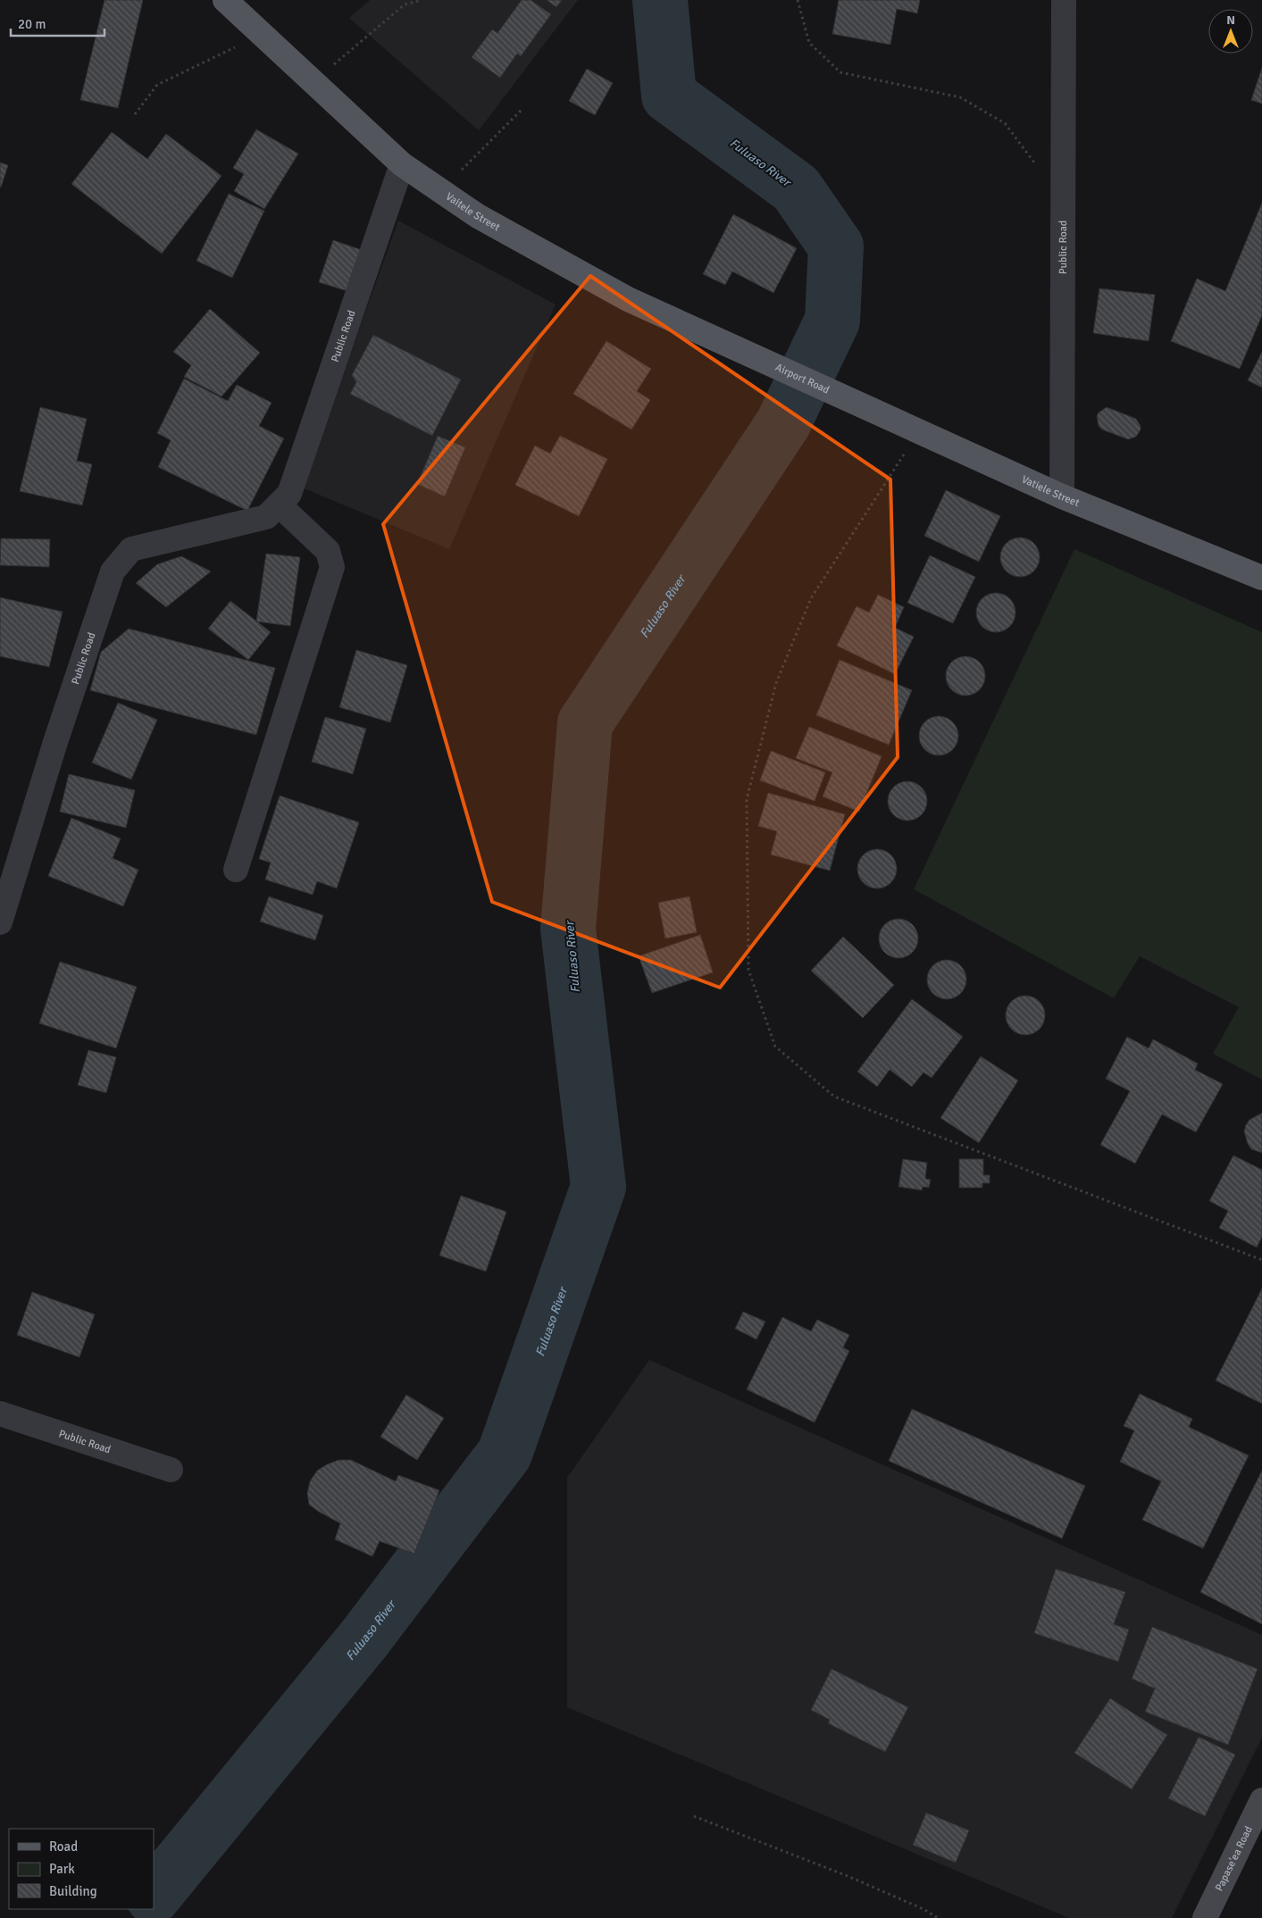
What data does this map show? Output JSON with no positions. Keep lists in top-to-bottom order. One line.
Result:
{"streets":{"main road":["Vaitele Street","Airport Road","Vatiele Street","Papase'ea Road"],"street":["Public Road"]},"crossings":[["Vaitele Street","Public Road"],["Vaitele Street","Airport Road"],["Public Road","Vatiele Street"],["Airport Road","Vatiele Street"]],"water":["Fuluaso River"],"legend":["Road","Park","Building"],"scale_bar":"20 m","north":"top"}
